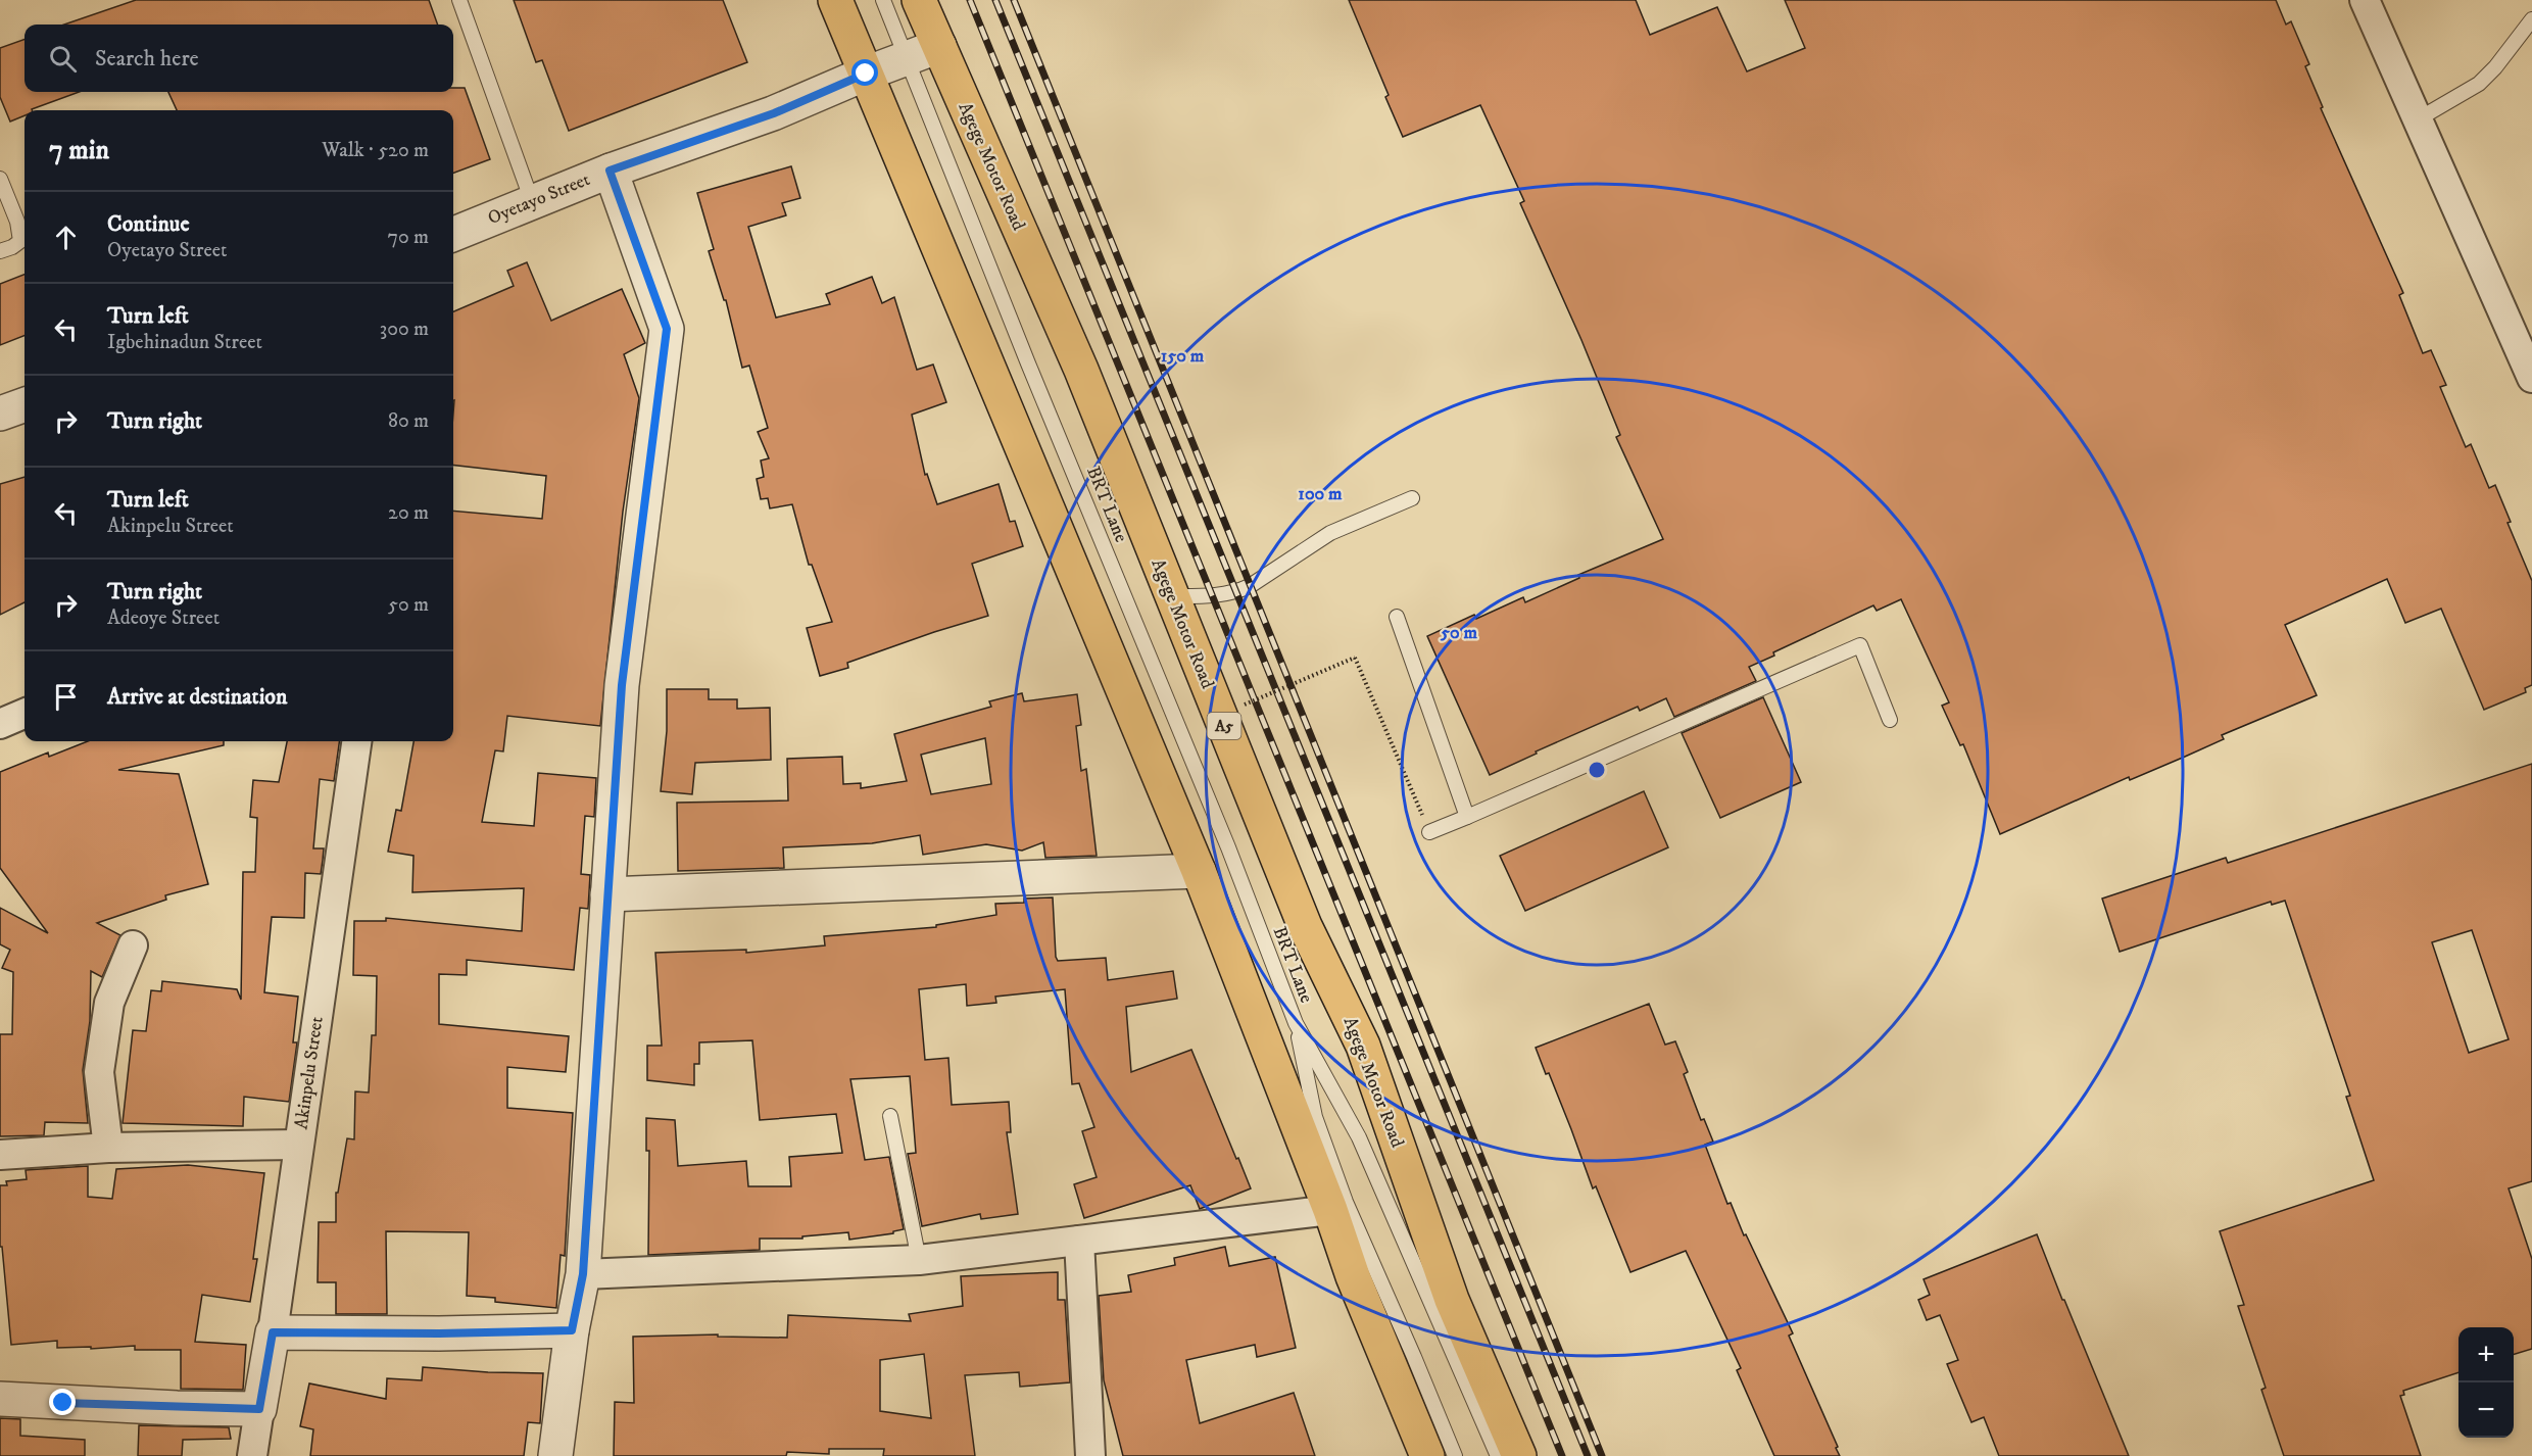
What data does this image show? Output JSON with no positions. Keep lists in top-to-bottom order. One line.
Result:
{"streets":{"highway":["Agege Motor Road","A5"],"street":["Oyetayo Street","Akinpelu Street"],"lane":["BRT Lane"]},"crossings":[["Agege Motor Road","Oyetayo Street"],["Oyetayo Street","BRT Lane"]],"page":{"search":"Search here","heading":["7 min","Walk · 520 m"],"list":[["Continue","Oyetayo Street","70 m"],["Turn left","Igbehinadun Street","300 m"],["Turn right","80 m"],["Turn left","Akinpelu Street","20 m"],["Turn right","Adeoye Street","50 m"],"Arrive at destination"],"map_buttons":["+","−"]},"rings":["150 m","100 m","50 m"]}
